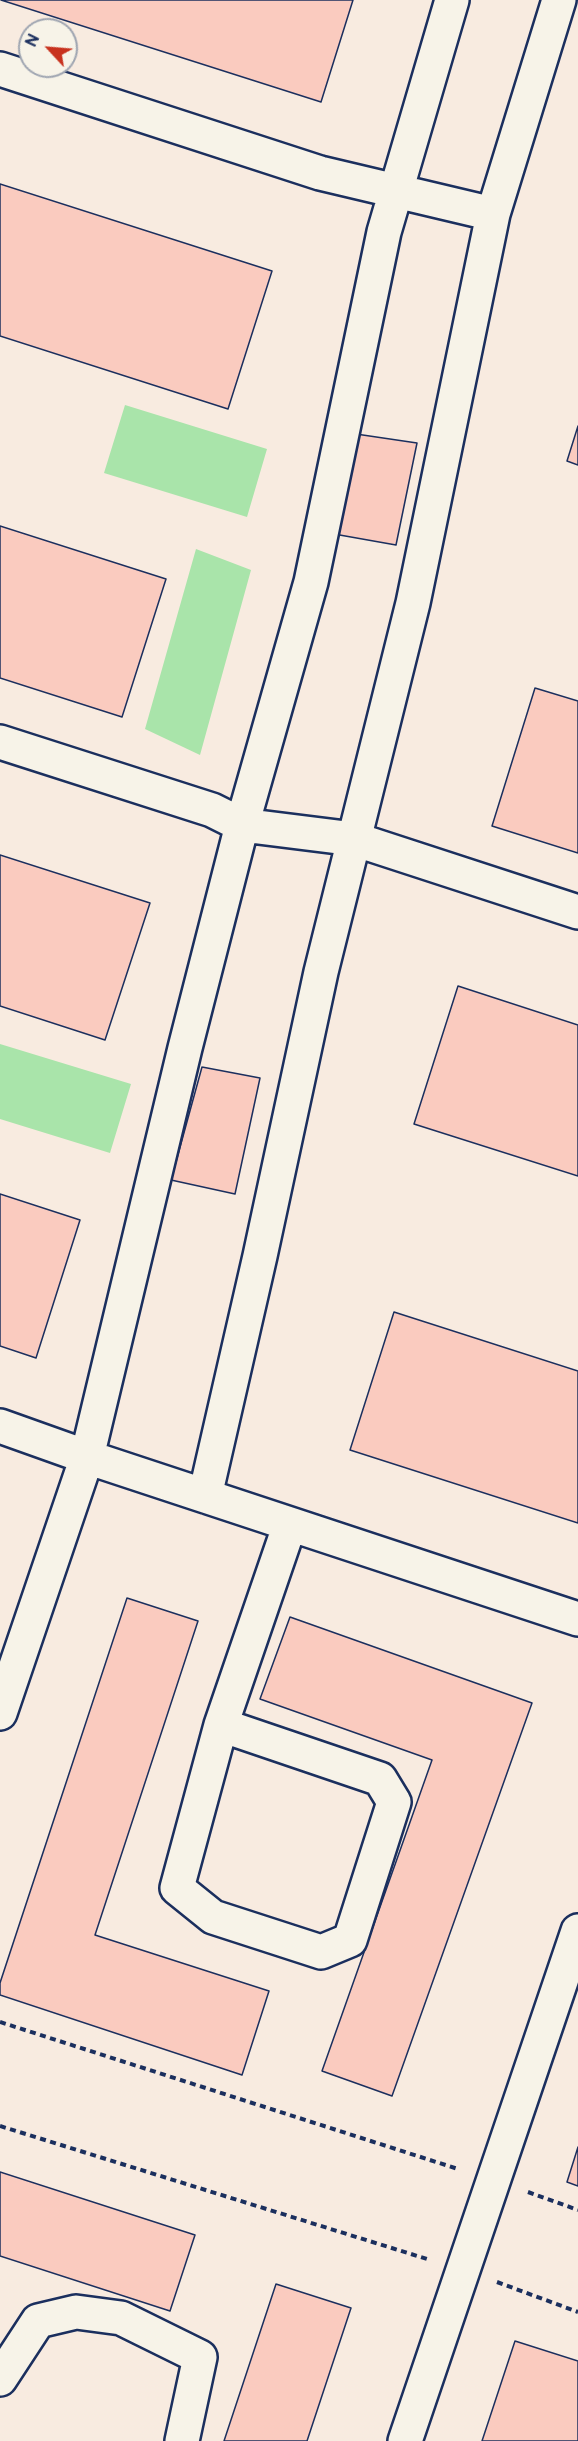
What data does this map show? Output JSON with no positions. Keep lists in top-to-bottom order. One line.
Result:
{"north":"top left"}
